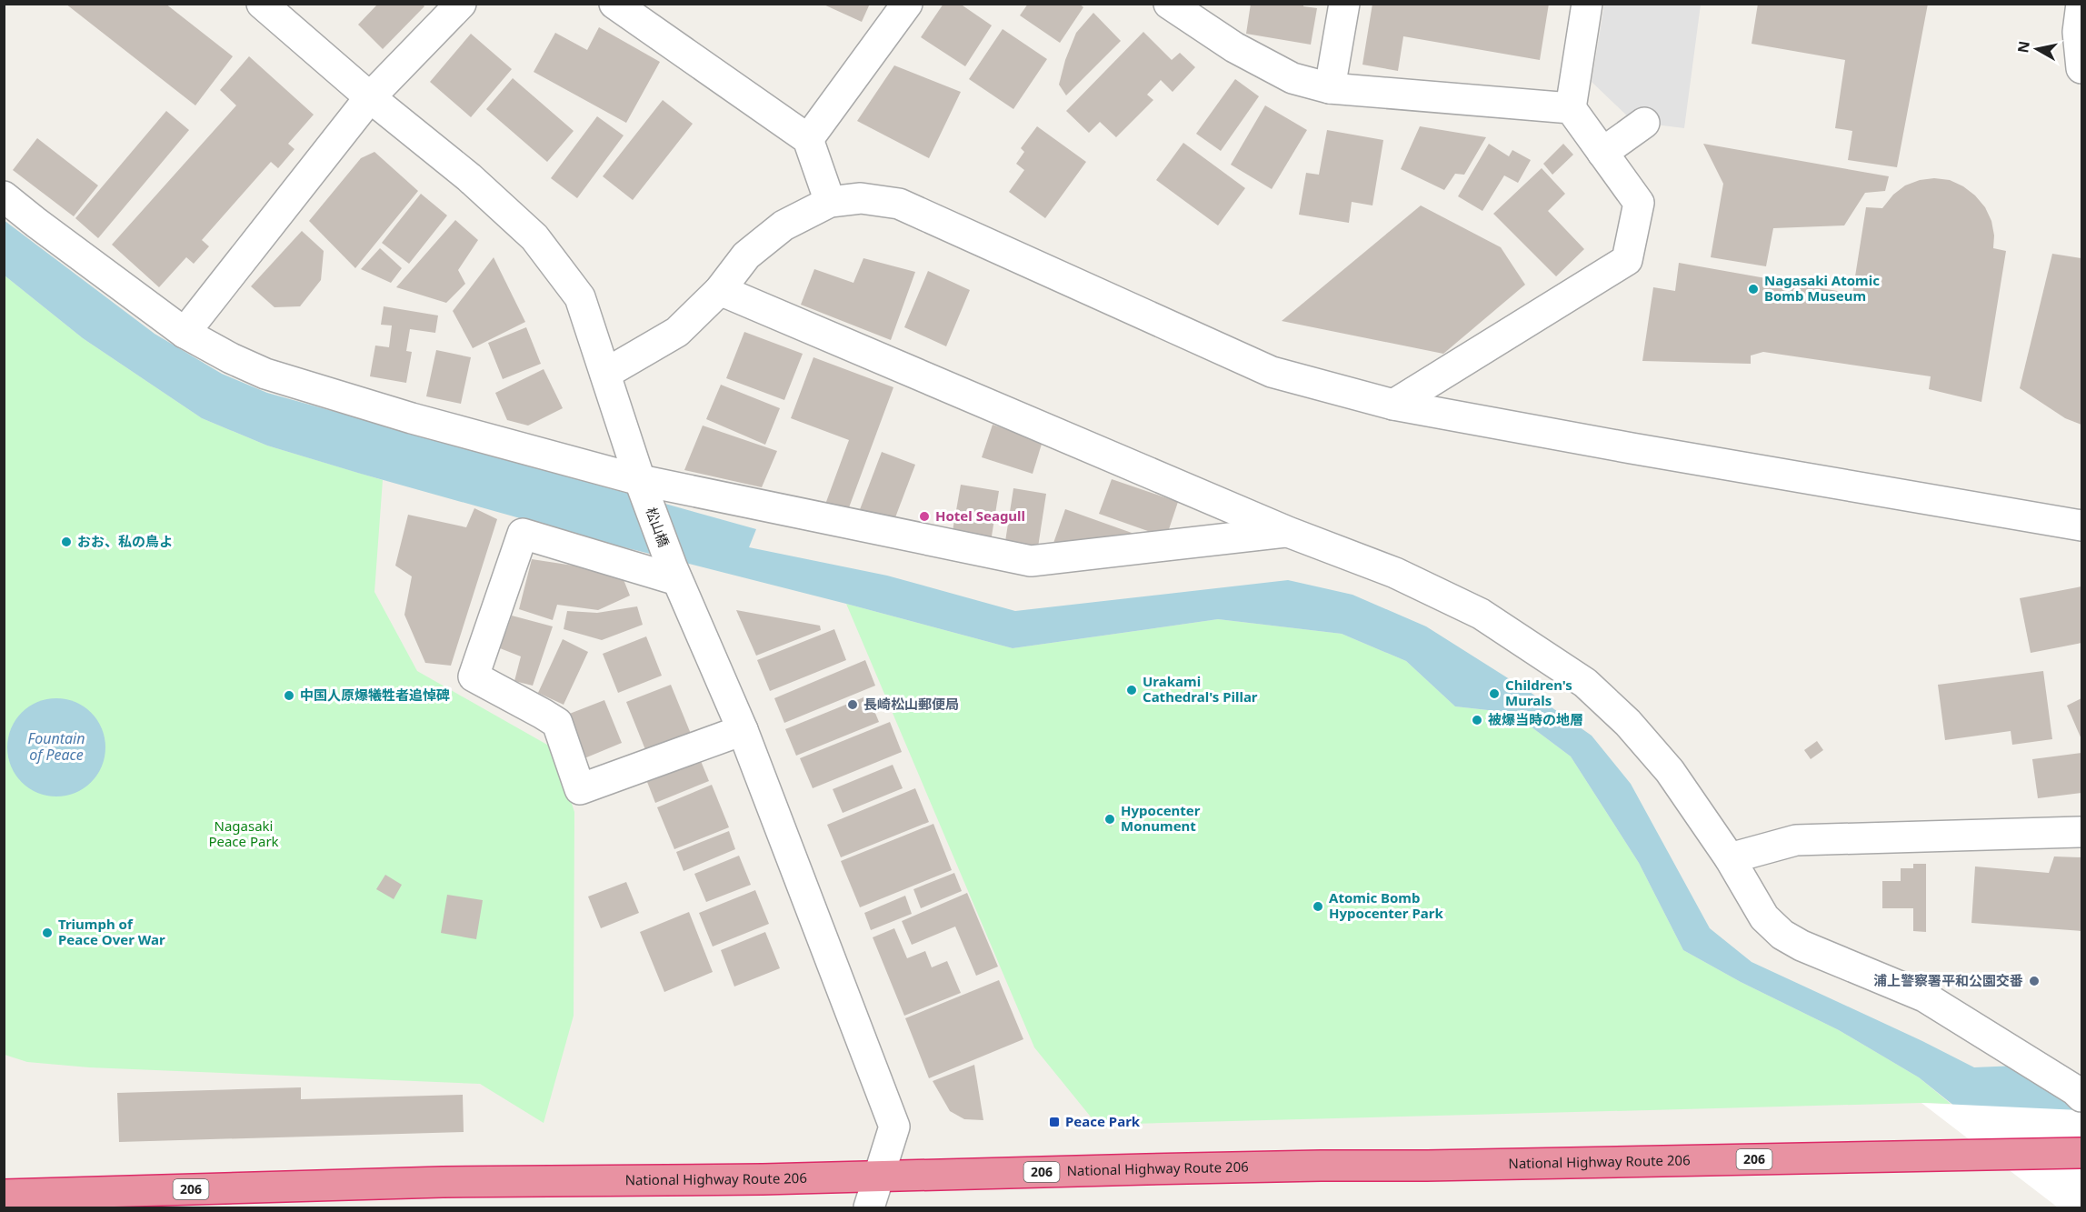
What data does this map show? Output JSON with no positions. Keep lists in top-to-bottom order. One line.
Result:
{"streets":{"highway":["206","National Highway Route 206"],"street":["松山橋"]},"crossings":[["松山橋","National Highway Route 206"]],"water":["Fountain of Peace"],"parks":["Nagasaki Peace Park"],"places":{"other":["Nagasaki Atomic Bomb Museum","Hotel Seagull","おお、私の鳥よ","Urakami Cathedral's Pillar","Children's Murals","中国人原爆犧牲者追悼碑","長崎松山郵便局","被爆当時の地層","Hypocenter Monument","Atomic Bomb Hypocenter Park","Triumph of Peace Over War","浦上警察署平和公園交番"],"transit":["Peace Park"]},"north":"left"}
